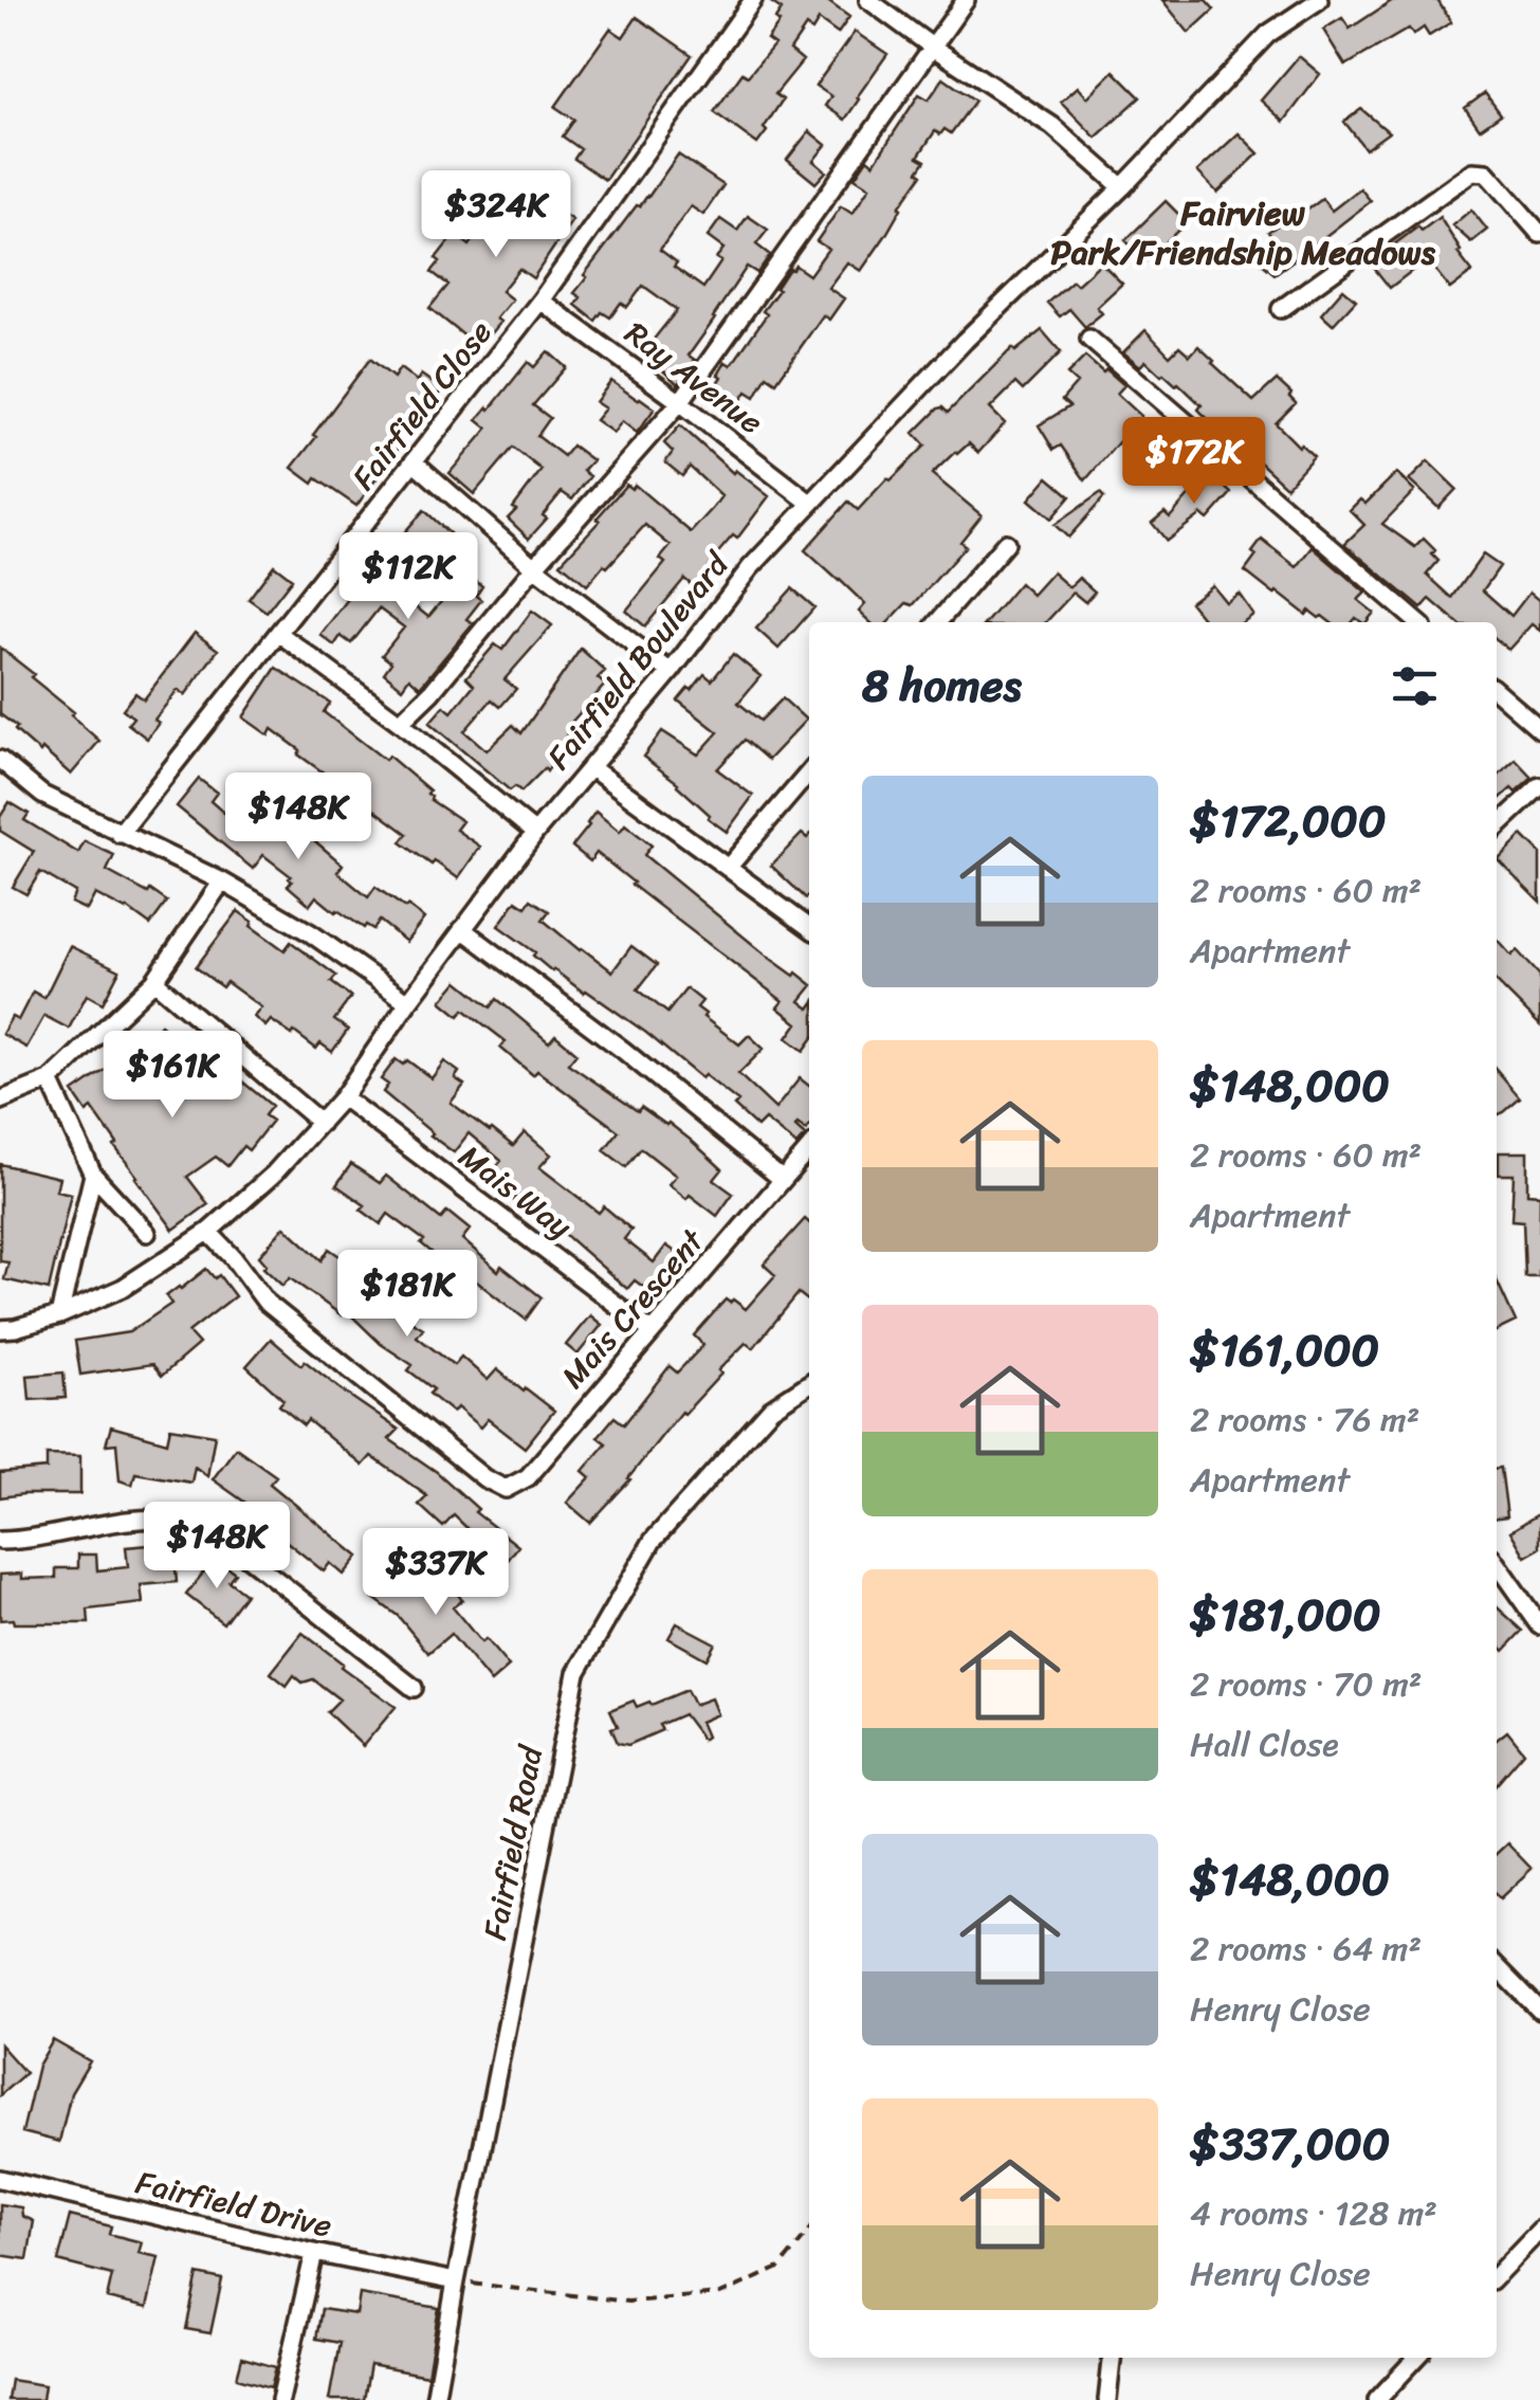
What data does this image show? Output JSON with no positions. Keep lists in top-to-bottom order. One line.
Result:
{"streets":{"street":["Ray Avenue","Fairfield Close","Fairfield Boulevard","Mais Way","Mais Crescent","Fairfield Road","Fairfield Drive"]},"crossings":[["Ray Avenue","Fairfield Close"],["Ray Avenue","Fairfield Boulevard"],["Fairfield Boulevard","Mais Way"],["Fairfield Boulevard","Mais Crescent"],["Mais Way","Mais Crescent"],["Fairfield Road","Fairfield Drive"]],"districts":["Fairview Park/Friendship Meadows"],"page":{"price":["$324K","$172K","$112K","$148K","$161K","$181K","$148K","$337K"],"heading":"8 homes","list":[{"name":"$172,000","note":"2 rooms · 60 m² · Apartment"},{"name":"$148,000","note":"2 rooms · 60 m² · Apartment"},{"name":"$161,000","note":"2 rooms · 76 m² · Apartment"},{"name":"$181,000","note":"2 rooms · 70 m² · Hall Close"},{"name":"$148,000","note":"2 rooms · 64 m² · Henry Close"},{"name":"$337,000","note":"4 rooms · 128 m² · Henry Close"}]}}
